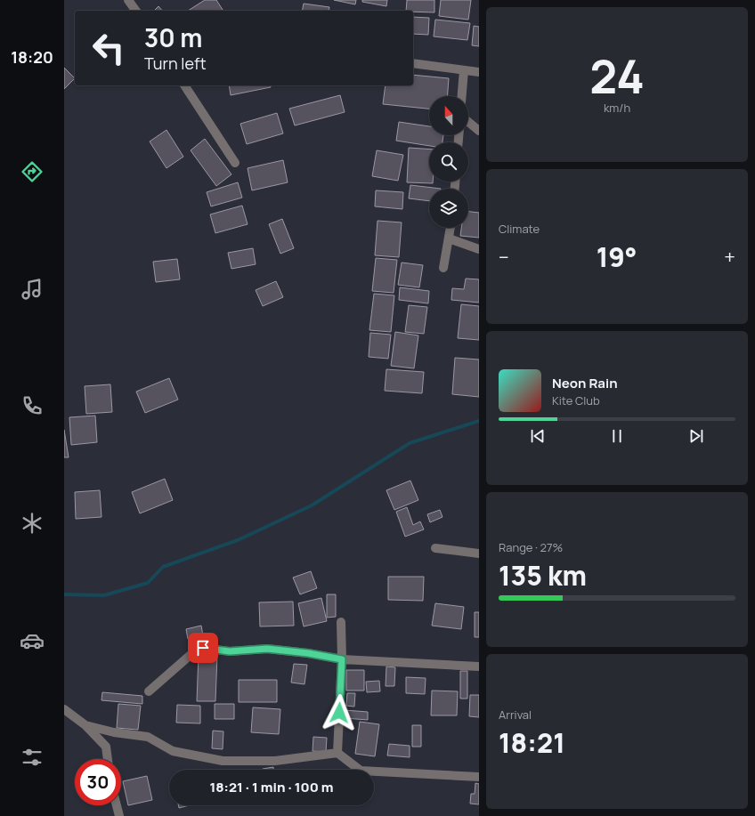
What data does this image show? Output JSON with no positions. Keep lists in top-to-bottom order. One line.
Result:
{"north":"top","page":{"tabs":"18:20","tile":[["24","km/h"],"Climate",["Range · 27%","135 km"],["Arrival","18:21"]],"turn":["30 m","Turn left"],"heat":["−","19°","+"],"song":["Neon Rain","Kite Club"],"limit":"30","trip":"18:21 · 1 min · 100 m"}}
